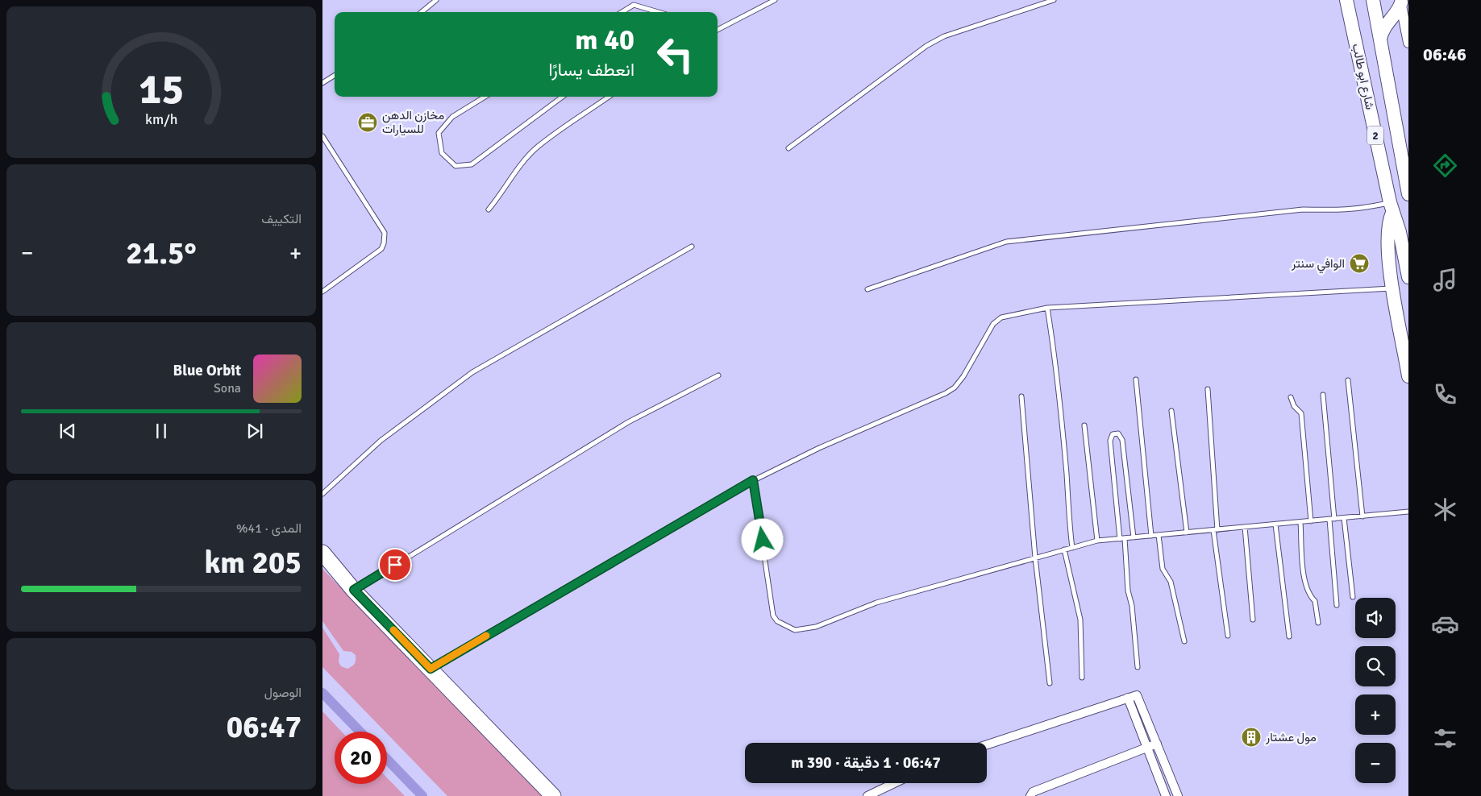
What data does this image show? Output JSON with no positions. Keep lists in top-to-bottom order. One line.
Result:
{"streets":{"highway":["شارع ابو طالب","2"]},"places":{"office":["مخازن الدهن للسيارات"],"supermarket":["الوافي سنتر"],"building":["مول عشتار"]},"page":{"tabs":"06:46","turn":["40 m","انعطف يسارًا"],"tile":["التكييف",["المدى · 41%","205 km"],["الوصول","06:47"]],"heat":["−","21.5°","+"],"song":["Blue Orbit","Sona"],"map_buttons":["+","−"],"limit":"20","trip":"06:47 · 1 دقيقة · 390 m","gauge":["15","km/h"]}}
